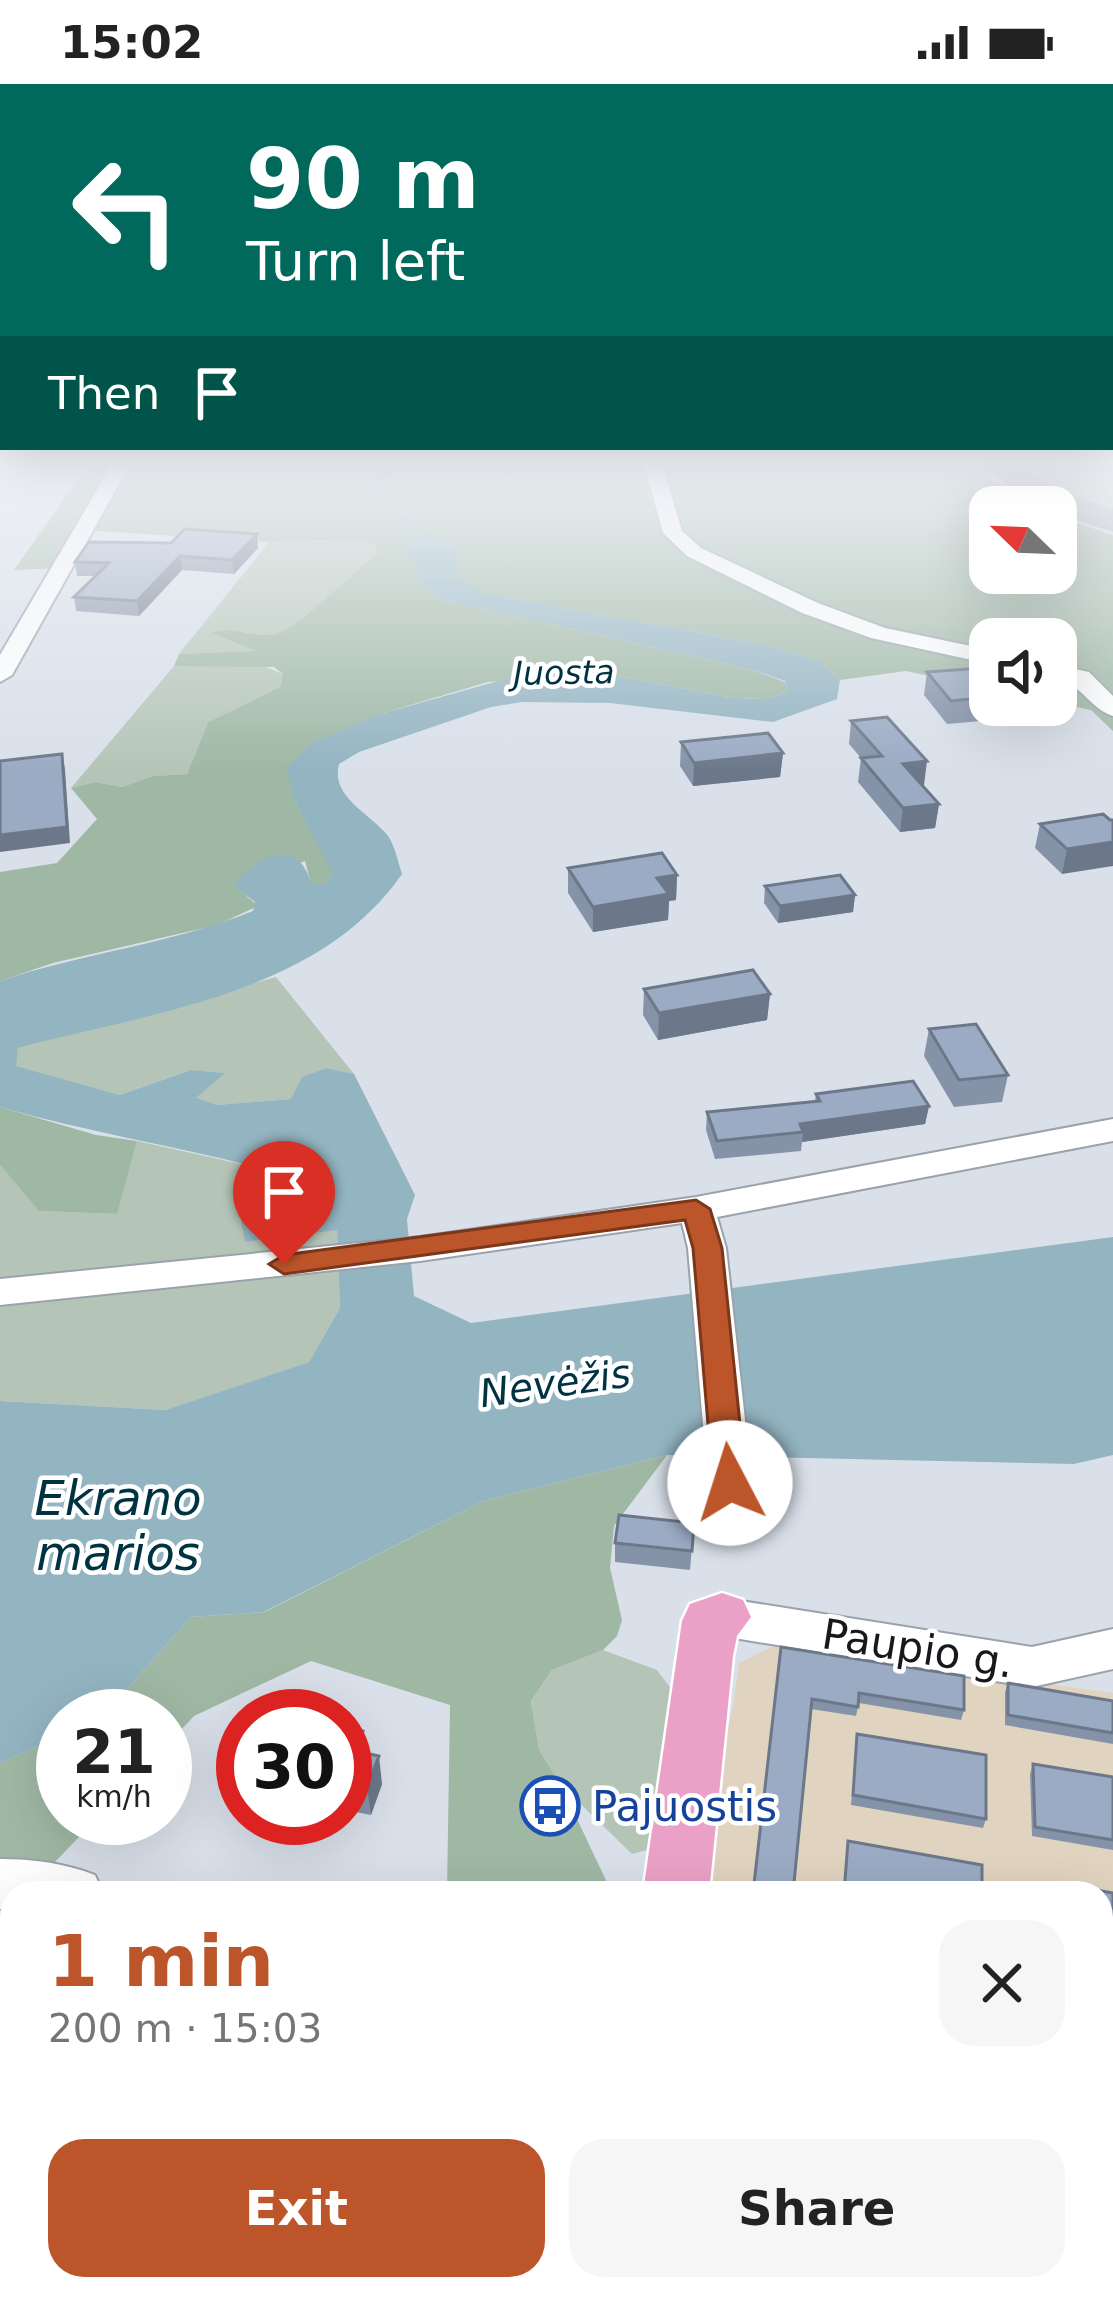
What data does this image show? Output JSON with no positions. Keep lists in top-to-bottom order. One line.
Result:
{"streets":{"street":["Paupio g."]},"water":["Juosta","Nevėžis","Ekrano marios"],"places":{"bus stop":["Pajuostis"]},"north":"top left","page":{"status":"15:02","turn":["90 m","Turn left"],"then":"Then","speed":"21 km/h","limit":"30","heading":["1 min","200 m · 15:03"],"buttons":["Exit","Share"]}}
